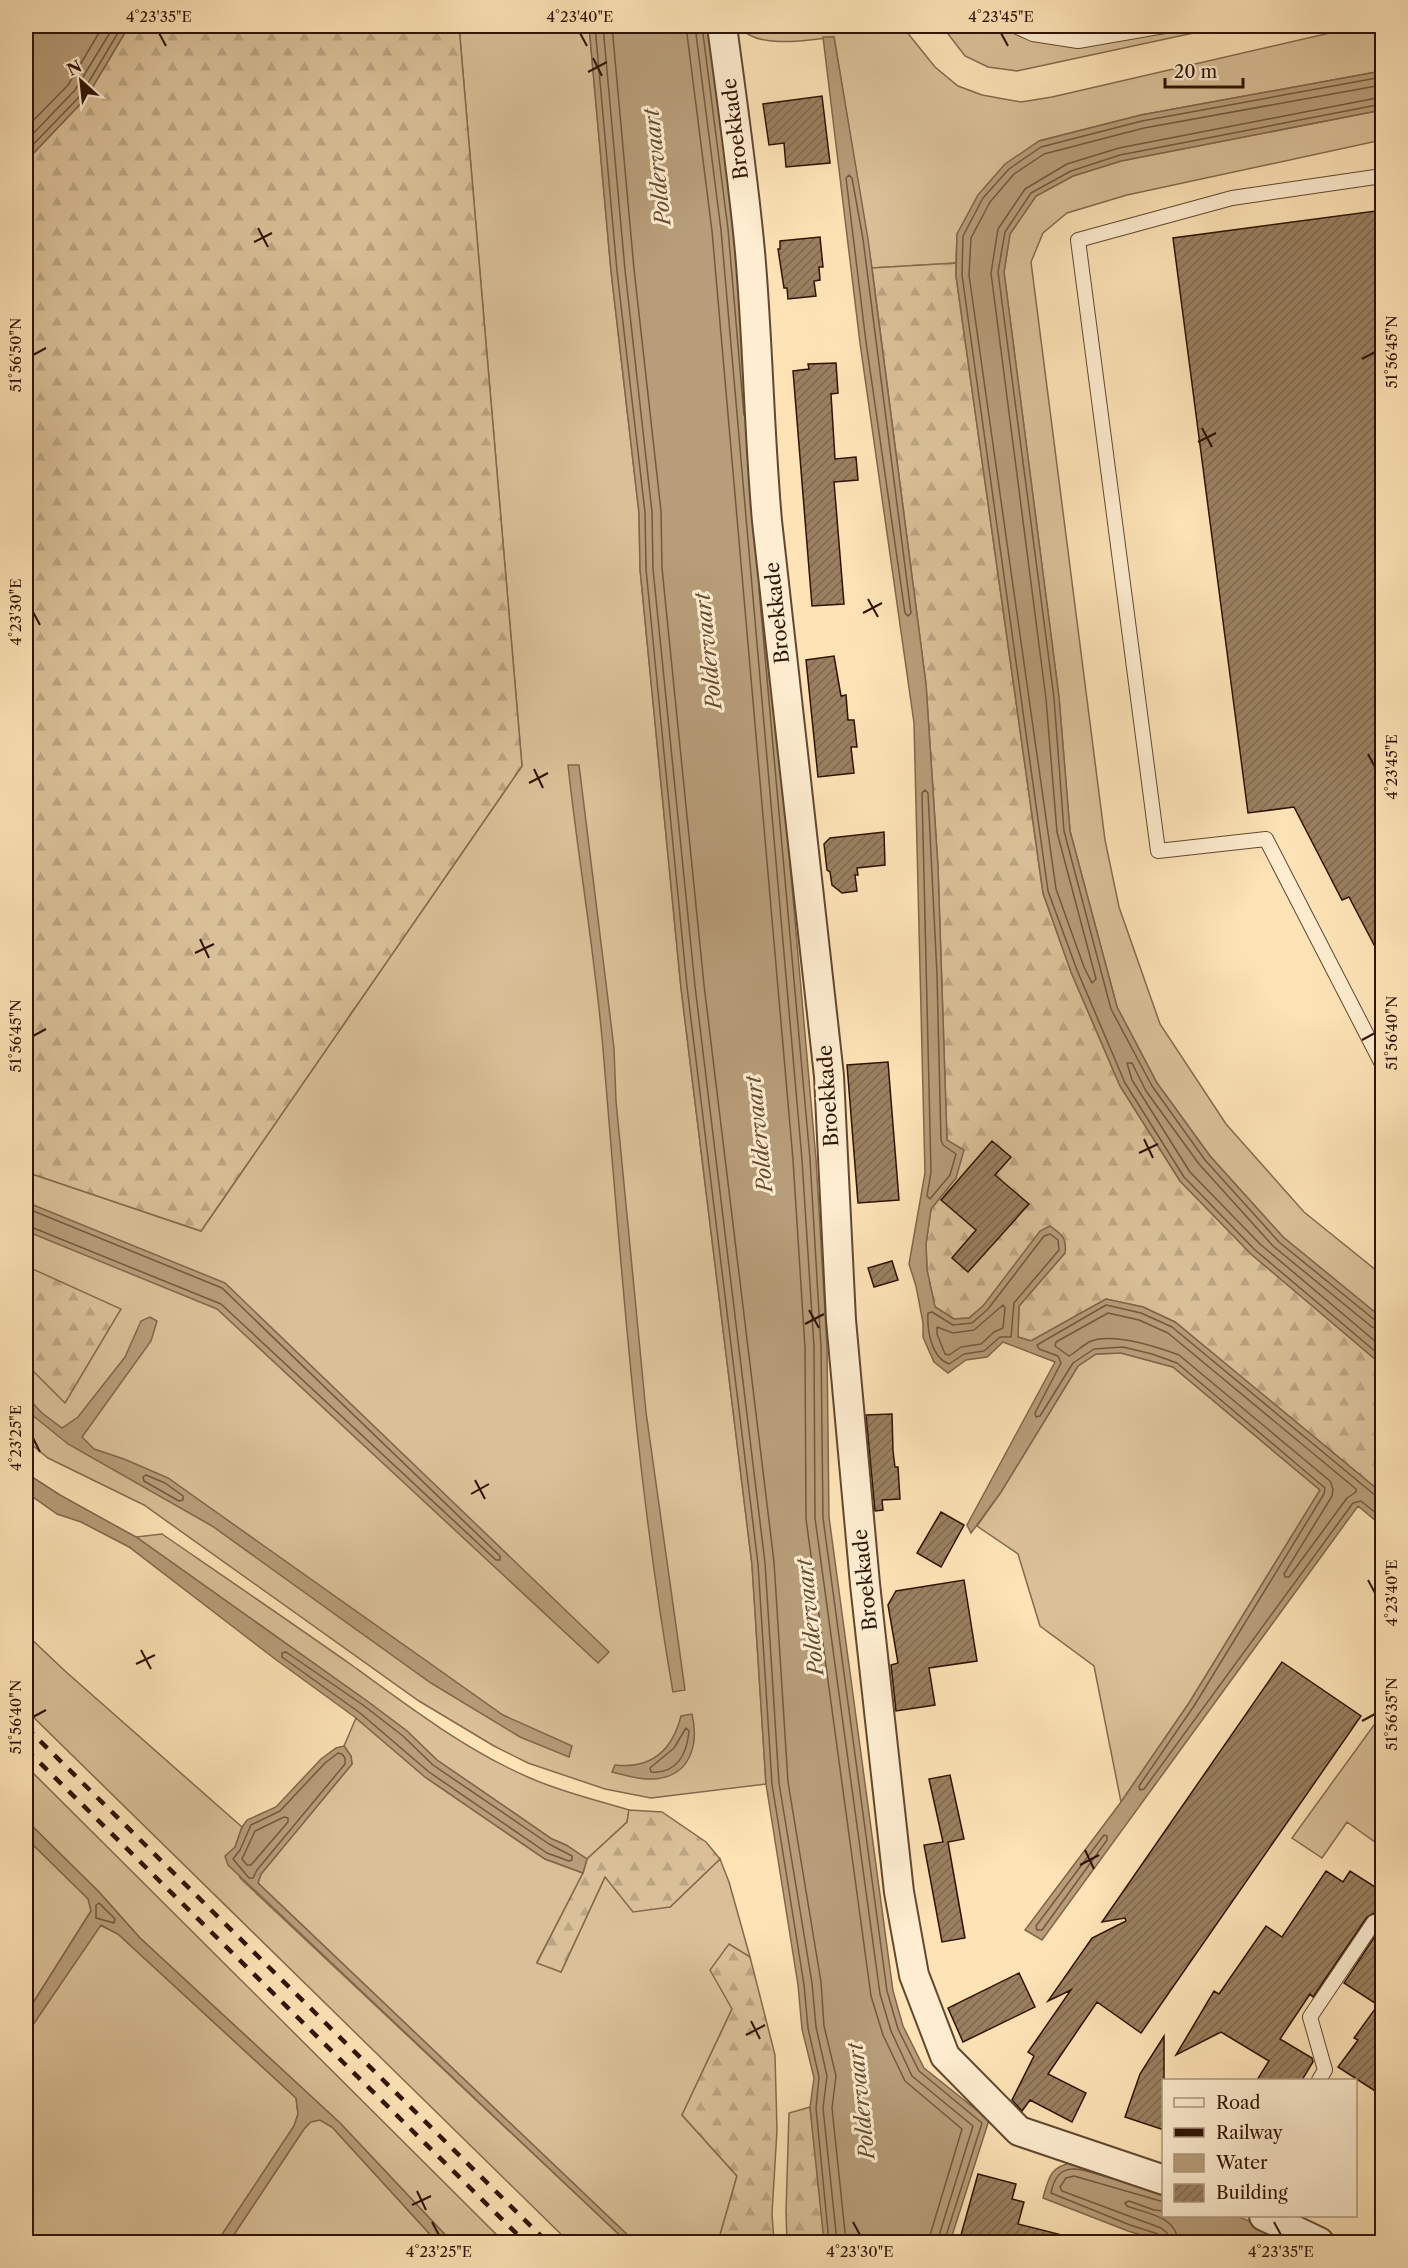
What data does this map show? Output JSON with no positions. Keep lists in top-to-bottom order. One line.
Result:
{"streets":{"street":["Broekkade"]},"water":["Poldervaart"],"legend":["Road","Railway","Water","Building"],"scale_bar":"20 m","north":"top left","coordinates":["4°23'35\"E","4°23'40\"E","4°23'45\"E","51°56'45\"N","51°56'50\"N","4°23'30\"E","51°56'40\"N","4°23'25\"E","51°56'35\"N"]}
